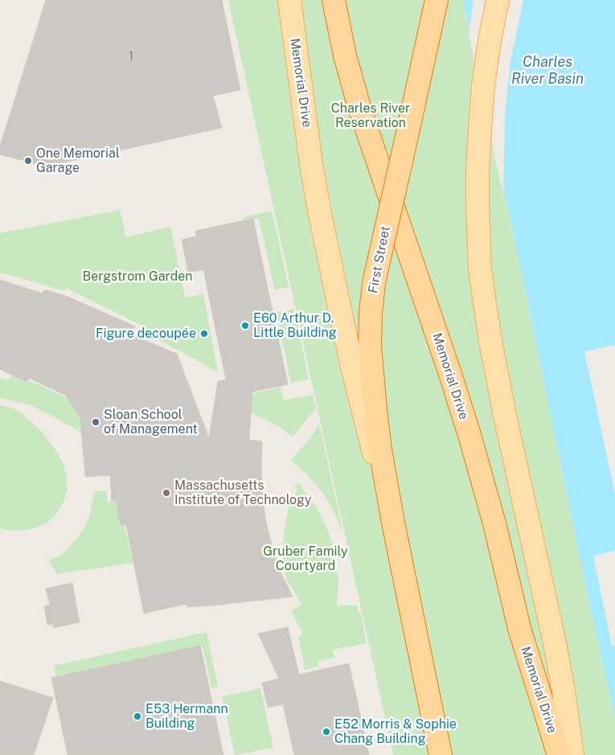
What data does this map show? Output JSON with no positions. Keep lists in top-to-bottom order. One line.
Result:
{"streets":{"highway":["Memorial Drive","First Street"]},"crossings":[["Memorial Drive","First Street"]],"water":["Charles River Basin"],"parks":["Charles River Reservation","Bergstrom Garden","Gruber Family Courtyard"],"places":["One Memorial Garage","E60 Arthur D. Little Building","Figure decoupée","Sloan School of Management","Massachusetts Institute of Technology","E53 Hermann Building","E52 Morris & Sophie Chang Building"],"house_numbers":["1"]}
